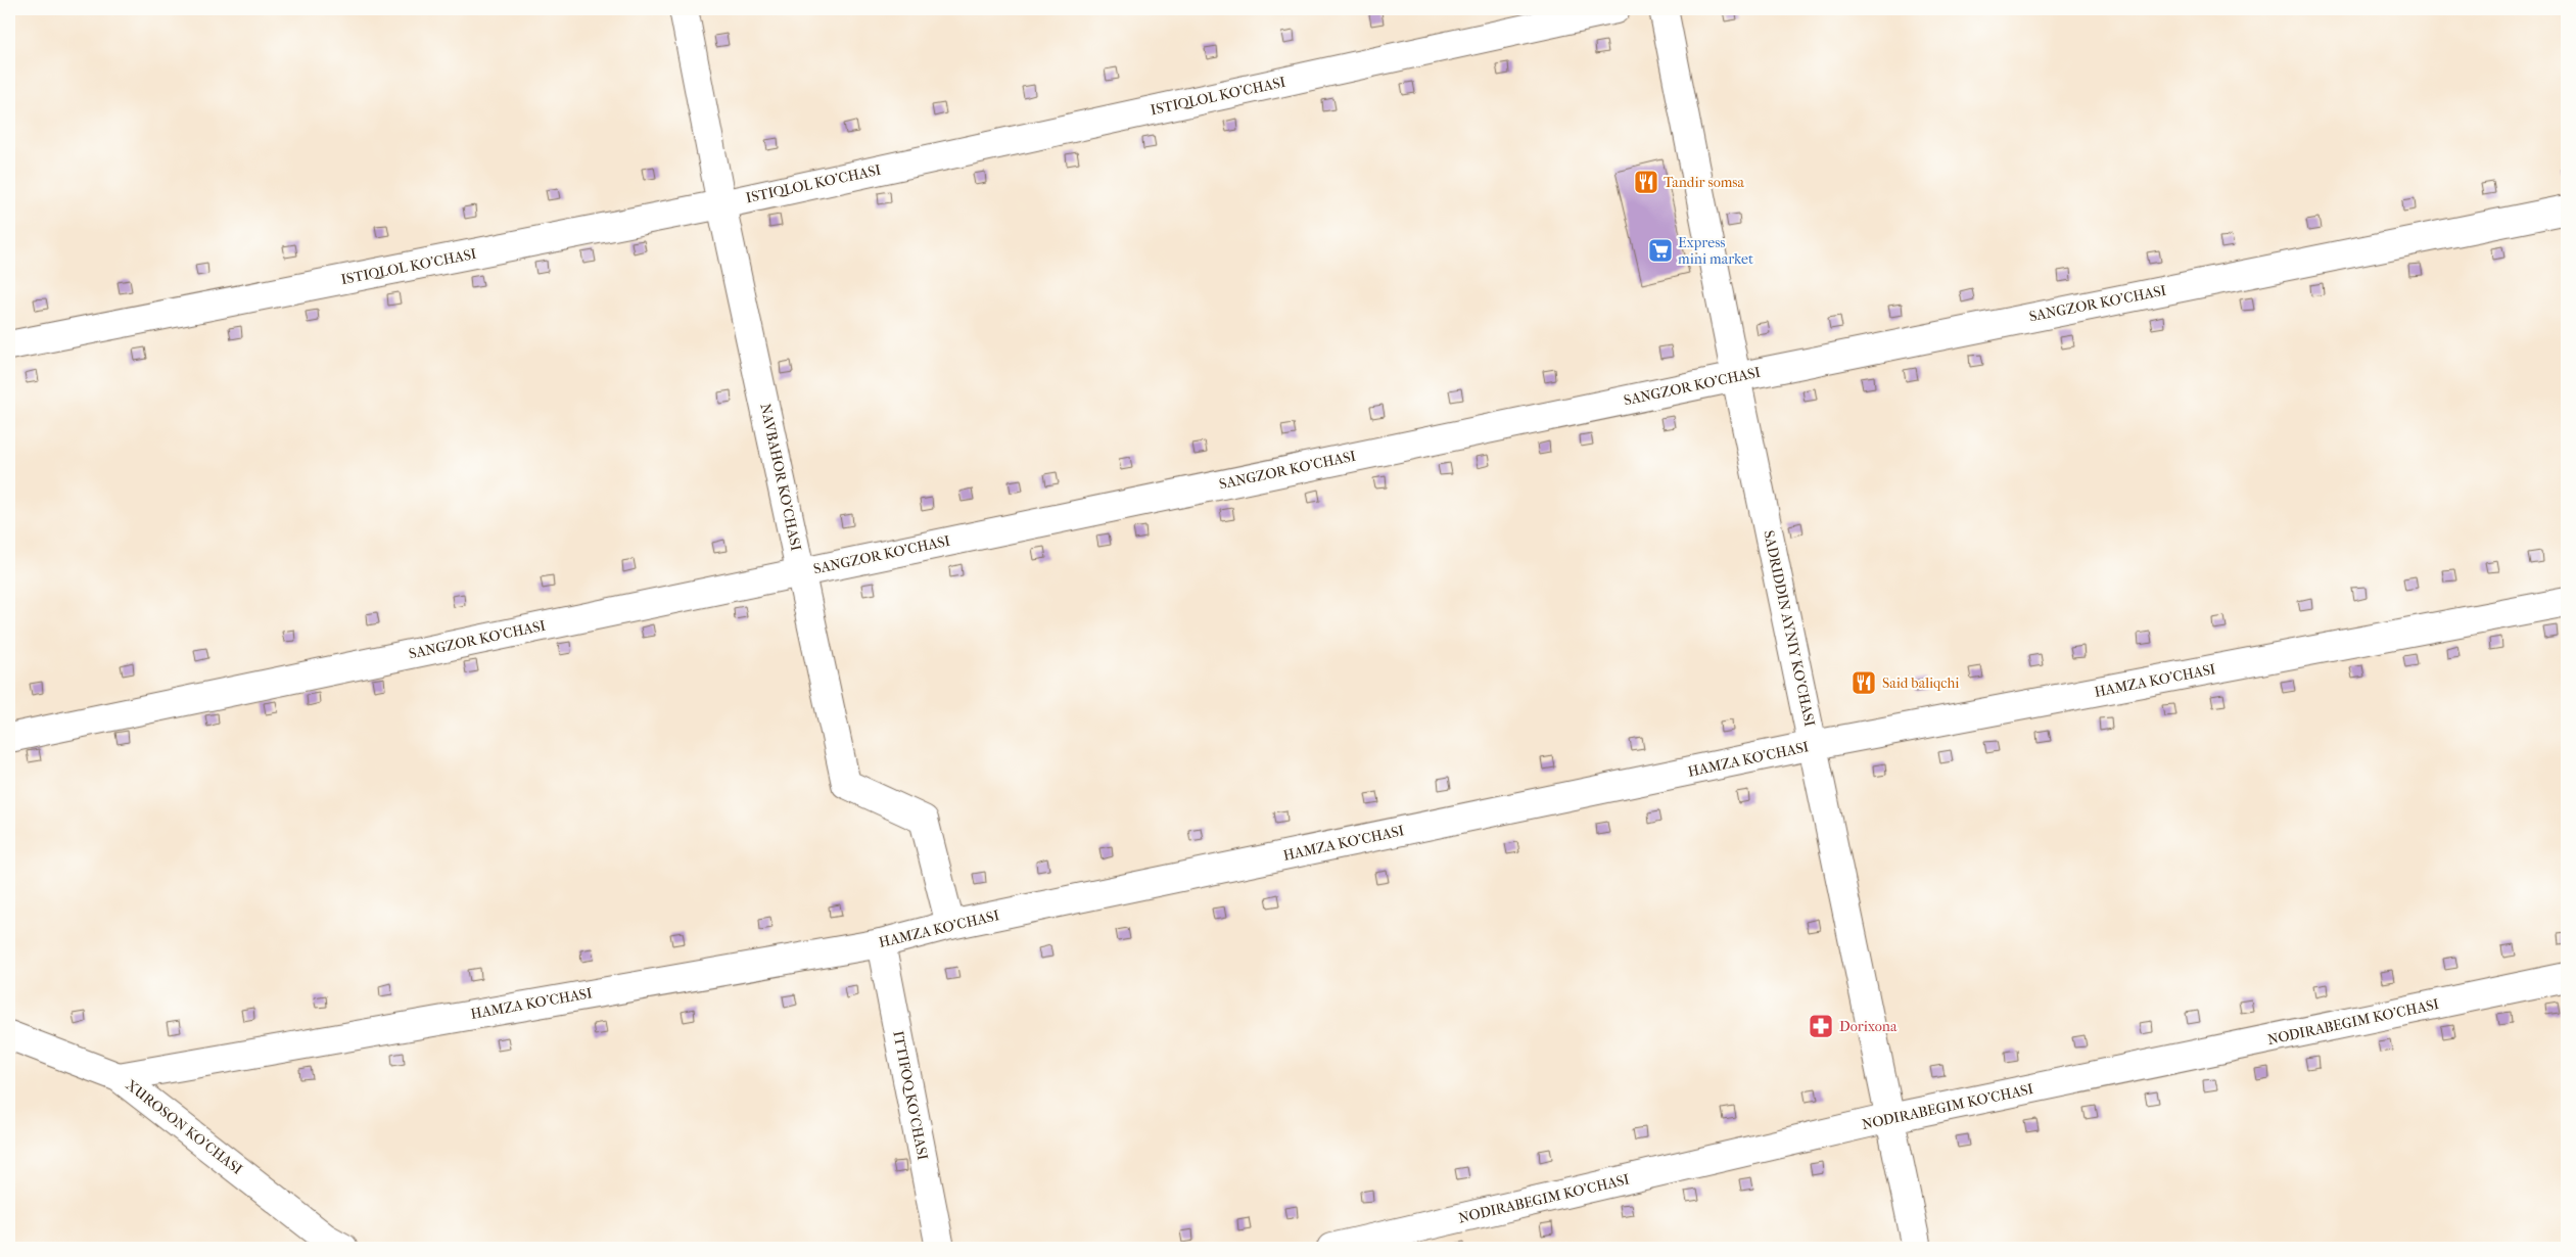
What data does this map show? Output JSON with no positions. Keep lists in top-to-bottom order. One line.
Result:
{"streets":{"street":["ISTIQLOL KO'CHASI","SANGZOR KO'CHASI","NAVBAHOR KO'CHASI","SADRIDDIN AYNIY KO'CHASI","HAMZA KO'CHASI","NODIRABEGIM KO'CHASI","ITTIFOQ KO'CHASI","XUROSON KO'CHASI"]},"crossings":[["ISTIQLOL KO'CHASI","NAVBAHOR KO'CHASI"],["SANGZOR KO'CHASI","NAVBAHOR KO'CHASI"],["SANGZOR KO'CHASI","SADRIDDIN AYNIY KO'CHASI"],["NAVBAHOR KO'CHASI","HAMZA KO'CHASI"],["SADRIDDIN AYNIY KO'CHASI","HAMZA KO'CHASI"],["SADRIDDIN AYNIY KO'CHASI","NODIRABEGIM KO'CHASI"],["HAMZA KO'CHASI","ITTIFOQ KO'CHASI"],["HAMZA KO'CHASI","XUROSON KO'CHASI"]],"places":{"restaurant":["Tandir somsa","Said baliqchi"],"supermarket":["Express mini market"],"pharmacy":["Dorixona"]}}
